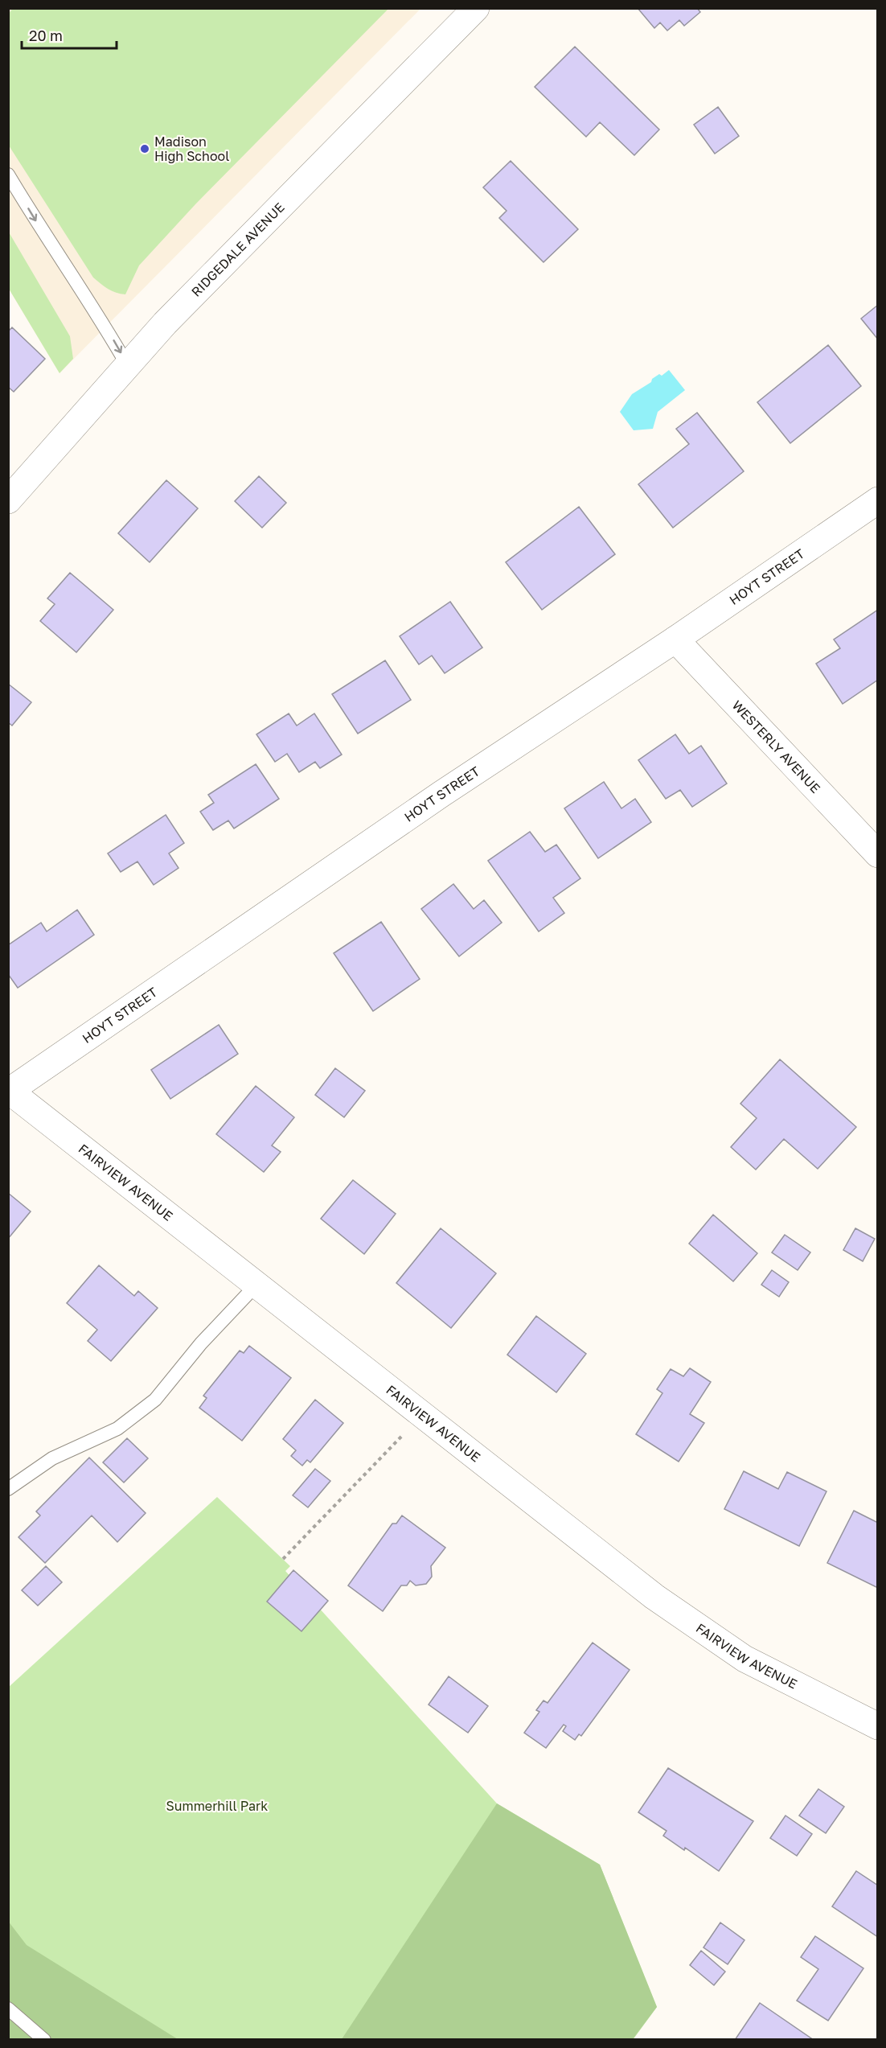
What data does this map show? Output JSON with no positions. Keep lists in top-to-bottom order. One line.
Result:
{"streets":{"street":["RIDGEDALE AVENUE","HOYT STREET","WESTERLY AVENUE","FAIRVIEW AVENUE"]},"crossings":[["HOYT STREET","WESTERLY AVENUE"],["HOYT STREET","FAIRVIEW AVENUE"]],"parks":["Summerhill Park"],"places":["Madison High School"],"scale_bar":"20 m"}
